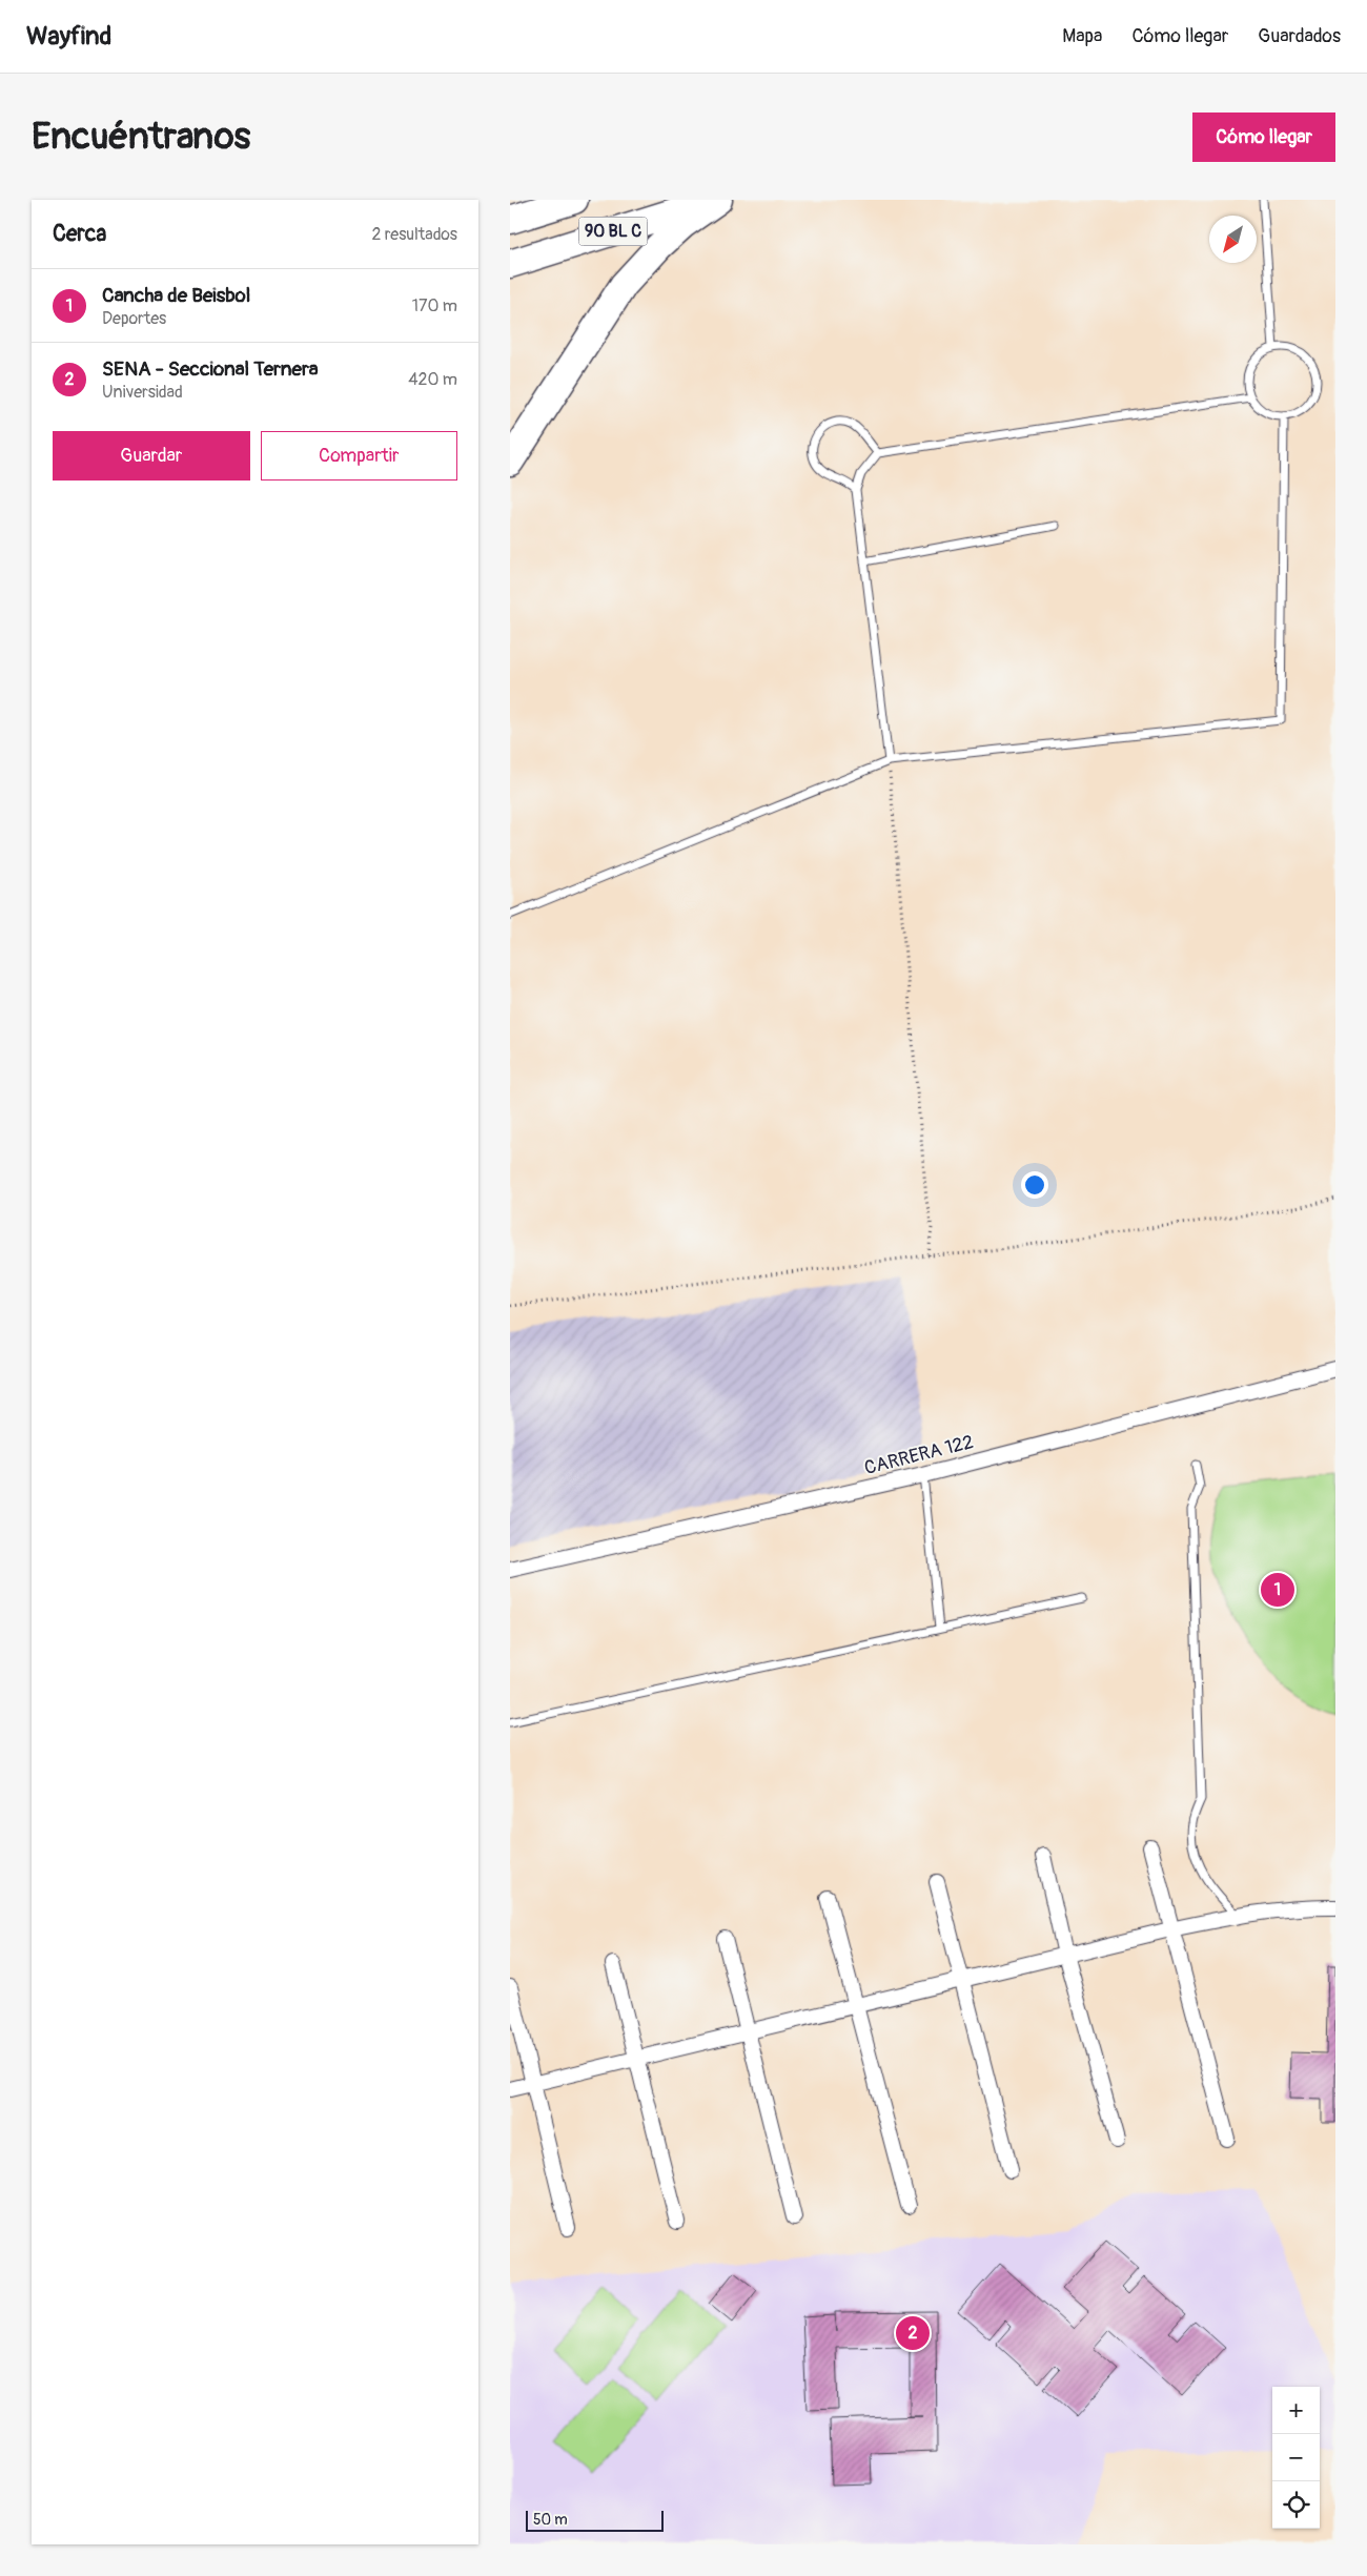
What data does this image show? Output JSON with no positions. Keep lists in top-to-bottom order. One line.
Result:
{"streets":{"highway":["90 BL C"],"street":["CARRERA 122"]},"scale_bar":"50 m","north":"bottom left","page":{"header":"Wayfind","nav":["Mapa","Cómo llegar","Guardados"],"buttons":["Cómo llegar",["Guardar","Compartir"]],"title":"Encuéntranos","heading":["Cerca","2 resultados"],"list":[{"mark":"1","name":"Cancha de Beisbol","note":"Deportes","value":"170 m"},{"mark":"2","name":"SENA - Seccional Ternera","note":"Universidad","value":"420 m"}],"pins":["1","2"],"map_buttons":["+","−"],"scale":"50 m"}}
